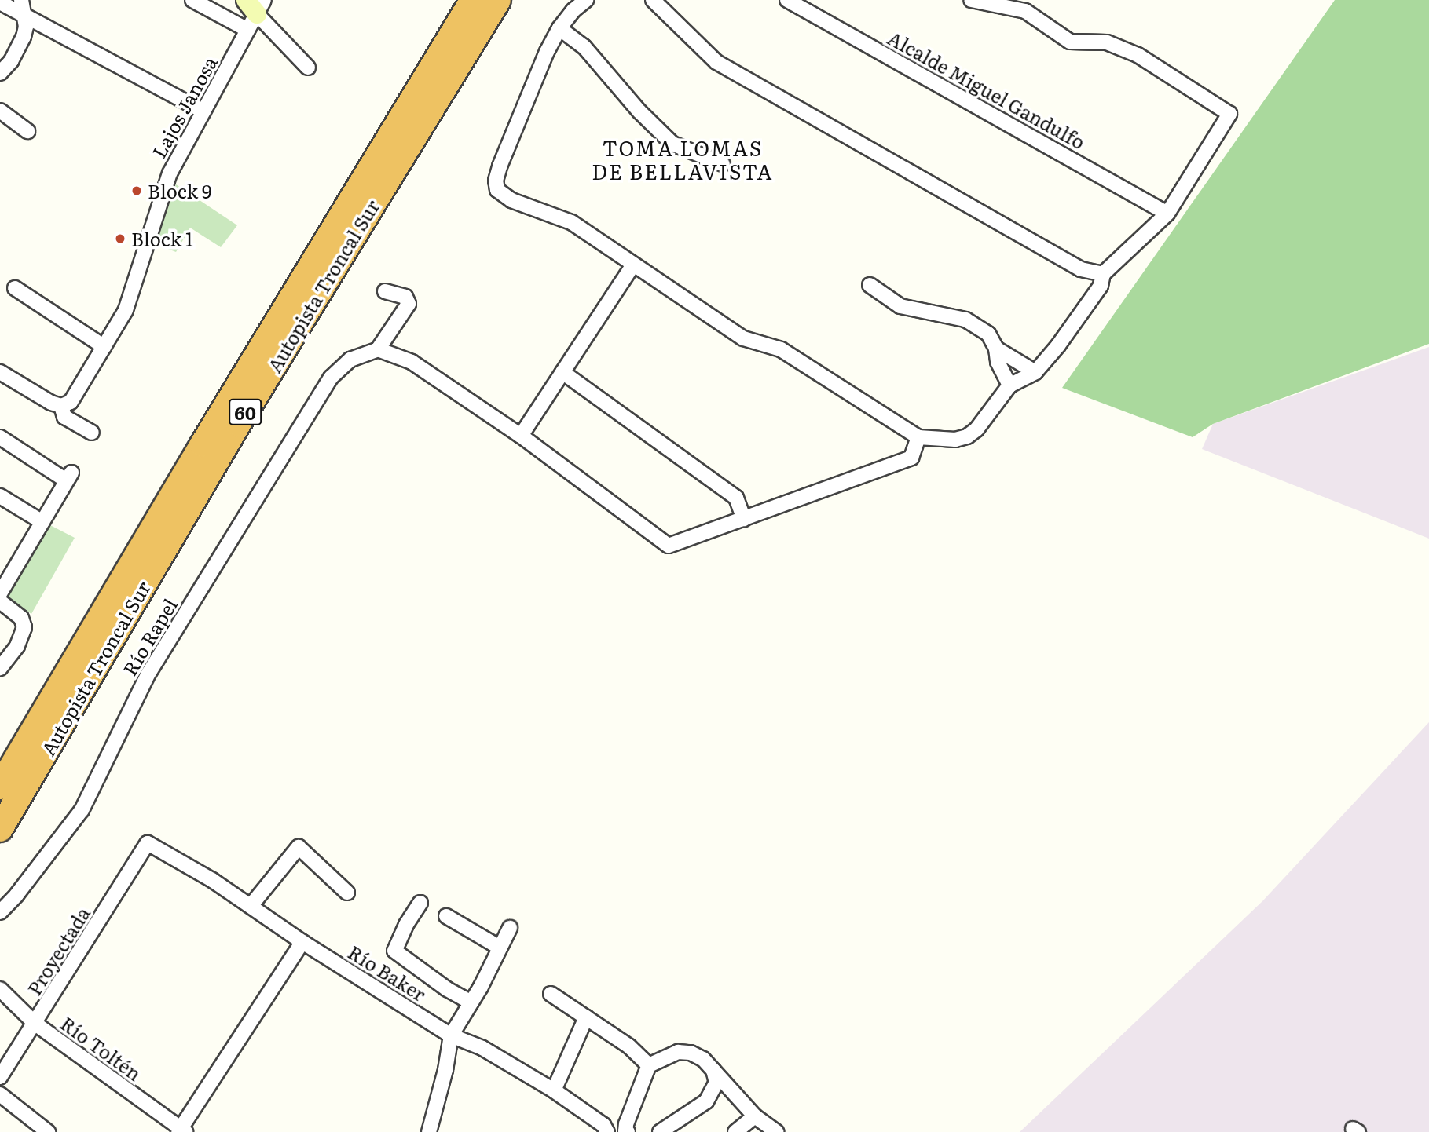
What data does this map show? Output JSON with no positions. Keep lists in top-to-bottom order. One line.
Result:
{"streets":{"highway":["Autopista Troncal Sur","60"],"street":["Alcalde Miguel Gandulfo","Lajos Janosa","Río Rapel","Proyectada","Río Baker","Río Toltén"]},"crossings":[["Proyectada","Río Baker"],["Proyectada","Río Toltén"]],"districts":["TOMA LOMAS DE BELLAVISTA"],"places":["Block 9","Block 1"]}
